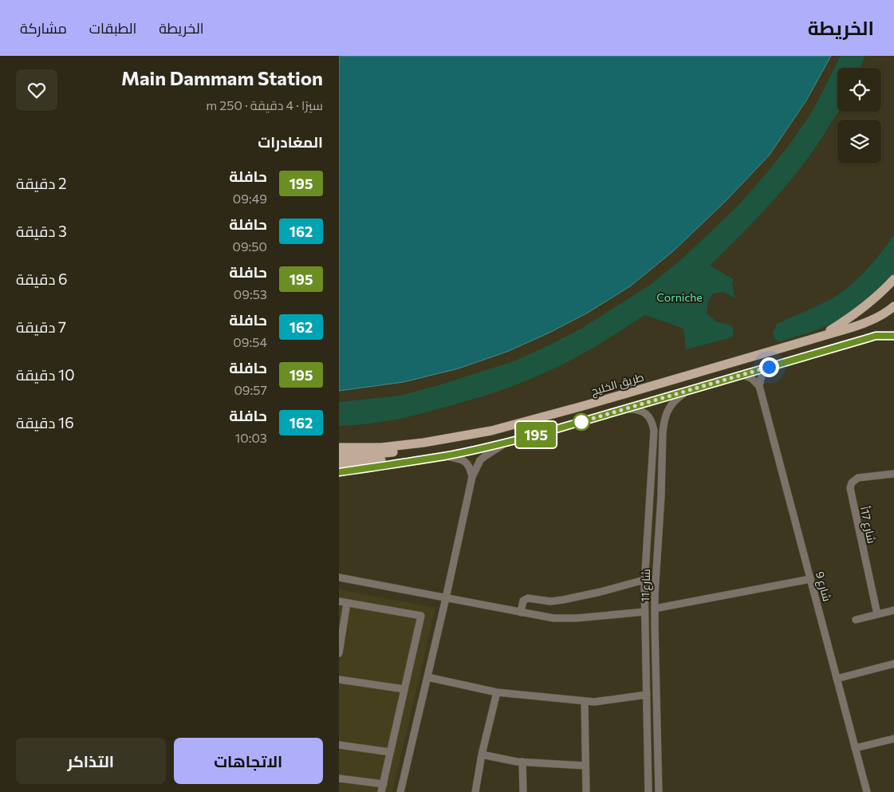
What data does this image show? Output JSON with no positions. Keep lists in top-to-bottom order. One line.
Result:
{"streets":{"main road":["طريق الخليج"],"street":["شارع 17أ","شارع 11","شارع 9"]},"parks":["Corniche"],"lines":["bus line 195"],"page":{"header":"الخريطة","nav":["الخريطة","الطبقات","مشاركة"],"on_map":"195","heading":[["Main Dammam Station","سيرًا · 4 دقيقة · 250 m"],"المغادرات"],"list":[{"mark":"195","name":"حافلة","note":"09:49","value":"2 دقيقة"},{"mark":"162","name":"حافلة","note":"09:50","value":"3 دقيقة"},{"mark":"195","name":"حافلة","note":"09:53","value":"6 دقيقة"},{"mark":"162","name":"حافلة","note":"09:54","value":"7 دقيقة"},{"mark":"195","name":"حافلة","note":"09:57","value":"10 دقيقة"},{"mark":"162","name":"حافلة","note":"10:03","value":"16 دقيقة"}],"buttons":["الاتجاهات","التذاكر"]}}
